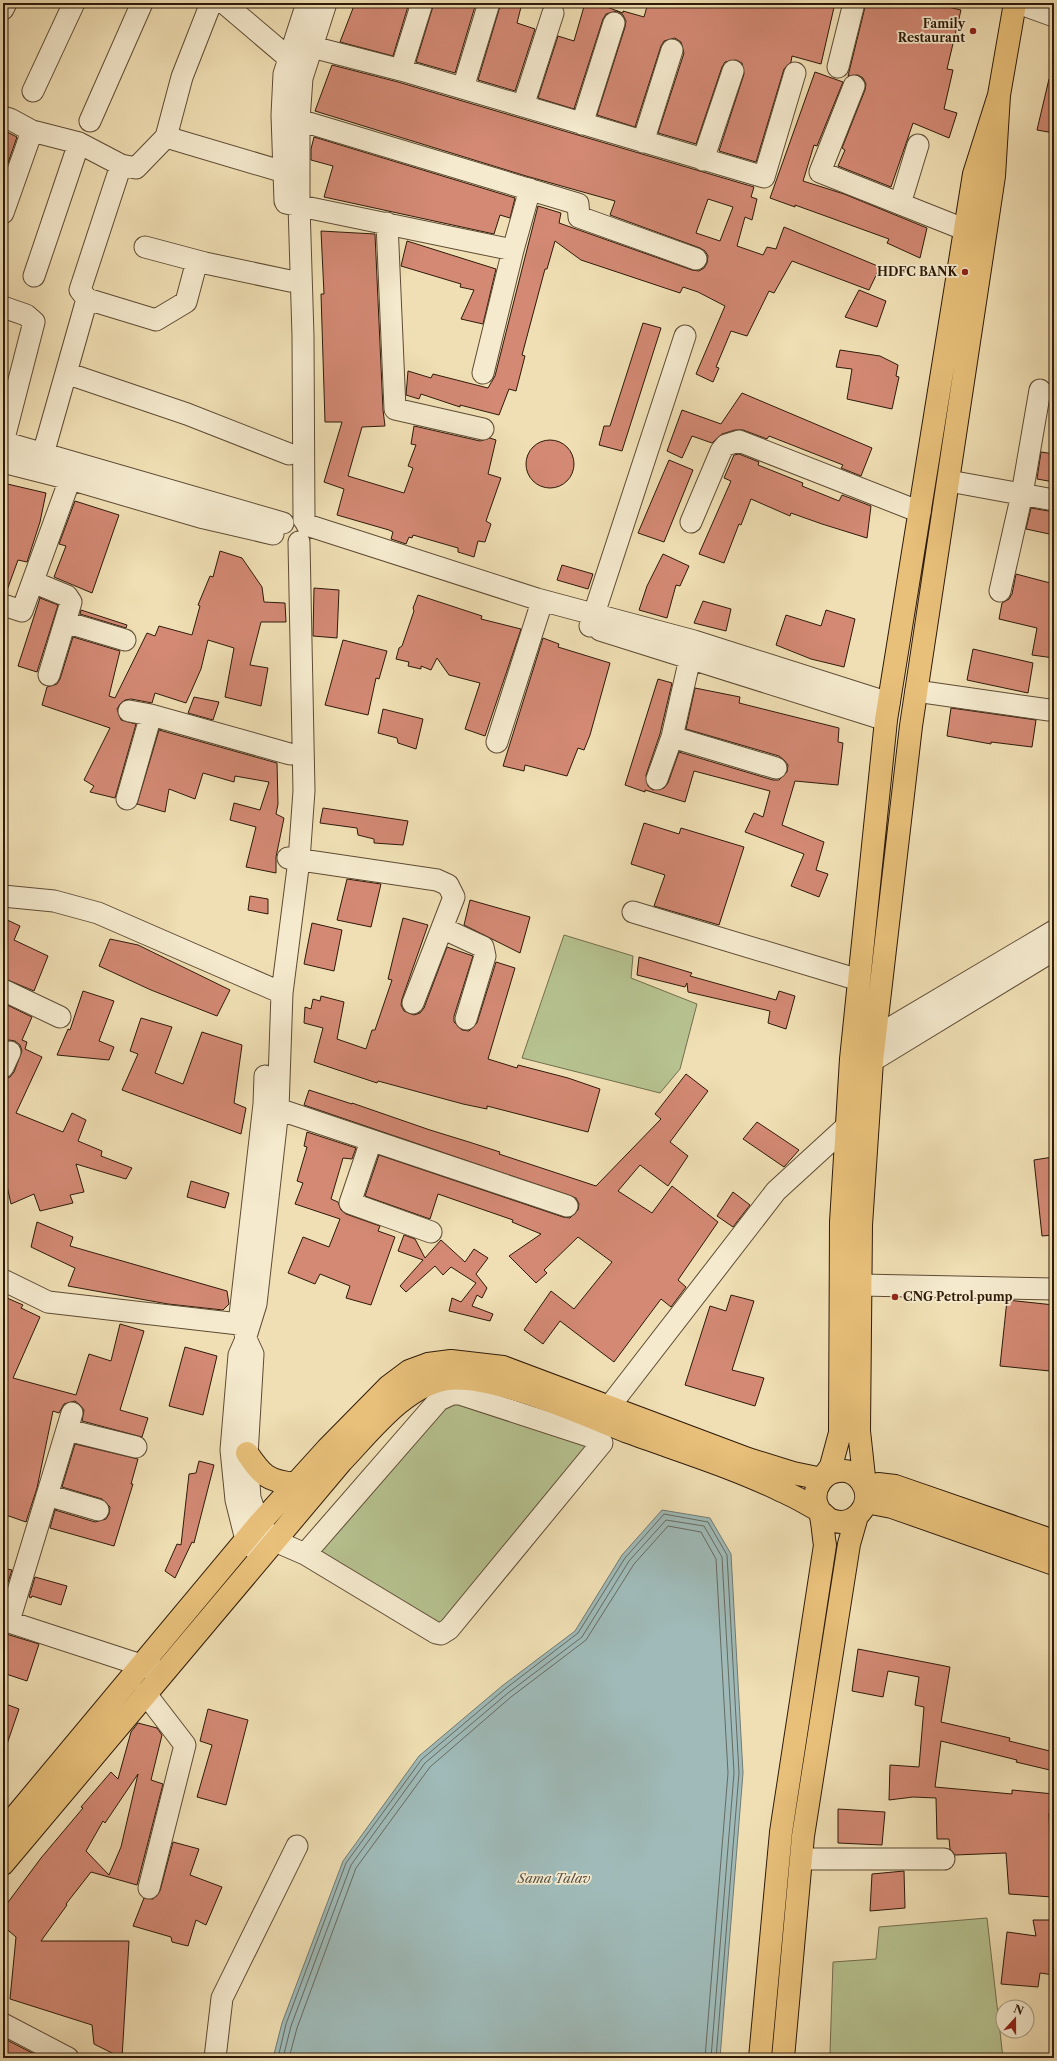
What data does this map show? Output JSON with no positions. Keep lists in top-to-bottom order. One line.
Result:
{"water":["Sama Talav"],"places":["Family Restaurant","HDFC BANK","CNG Petrol pump"],"north":"top"}
